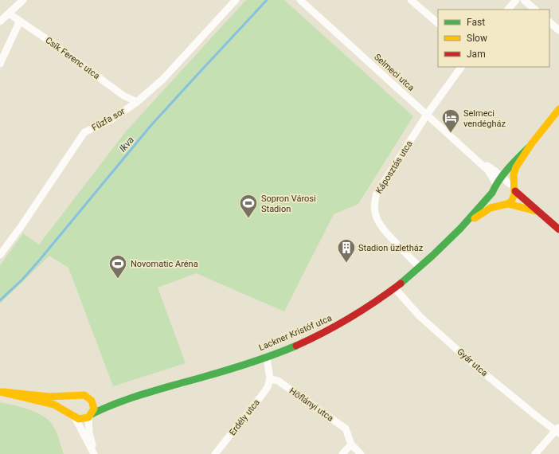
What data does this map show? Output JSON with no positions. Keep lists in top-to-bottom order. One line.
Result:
{"streets":{"street":["Csík Ferenc utca","Selmeci utca","Fűzfa sor","Káposztás utca","Lackner Kristóf utca","Gyár utca","Höflányi utca","Erdély utca"]},"crossings":[["Csík Ferenc utca","Fűzfa sor"],["Selmeci utca","Káposztás utca"],["Selmeci utca","Lackner Kristóf utca"],["Káposztás utca","Lackner Kristóf utca"],["Lackner Kristóf utca","Gyár utca"],["Höflányi utca","Erdély utca"]],"water":["Ikva"],"places":{"hotel":["Selmeci vendégház"],"sports":["Sopron Városi Stadion","Novomatic Aréna"],"building":["Stadion üzletház"]},"legend":["Fast","Slow","Jam"]}
